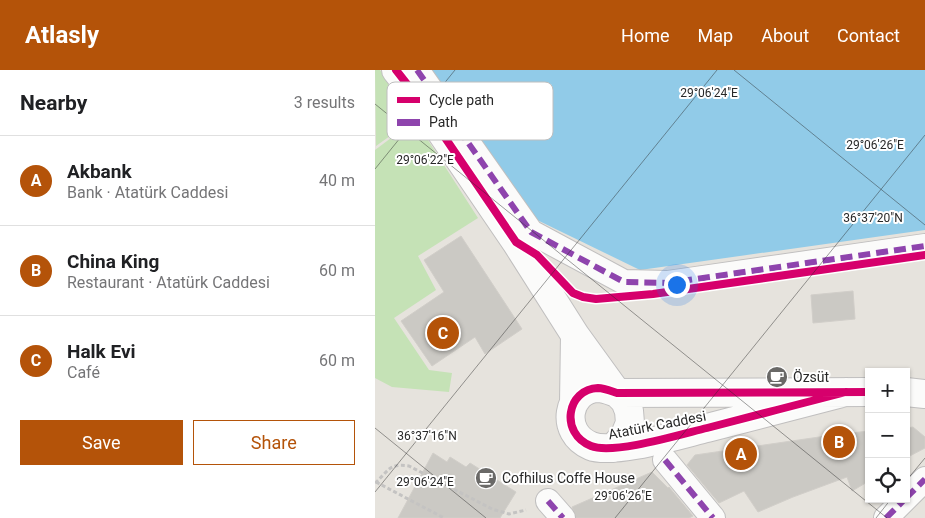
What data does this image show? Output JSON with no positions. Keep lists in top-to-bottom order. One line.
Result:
{"streets":{"street":["Atatürk Caddesi"]},"places":{"cafe":["Özsüt","Cofhilus Coffe House"]},"legend":["Cycle path","Path"],"page":{"header":"Atlasly","nav":["Home","Map","About","Contact"],"heading":["Nearby","3 results"],"list":[{"mark":"A","name":"Akbank","note":"Bank · Atatürk Caddesi","value":"40 m"},{"mark":"B","name":"China King","note":"Restaurant · Atatürk Caddesi","value":"60 m"},{"mark":"C","name":"Halk Evi","note":"Café","value":"60 m"}],"pins":["C","B","A"],"map_buttons":["+","−"],"buttons":["Save","Share"]},"coordinates":["29°06'24\"E","29°06'26\"E","29°06'22\"E","36°37'20\"N","36°37'16\"N"]}
